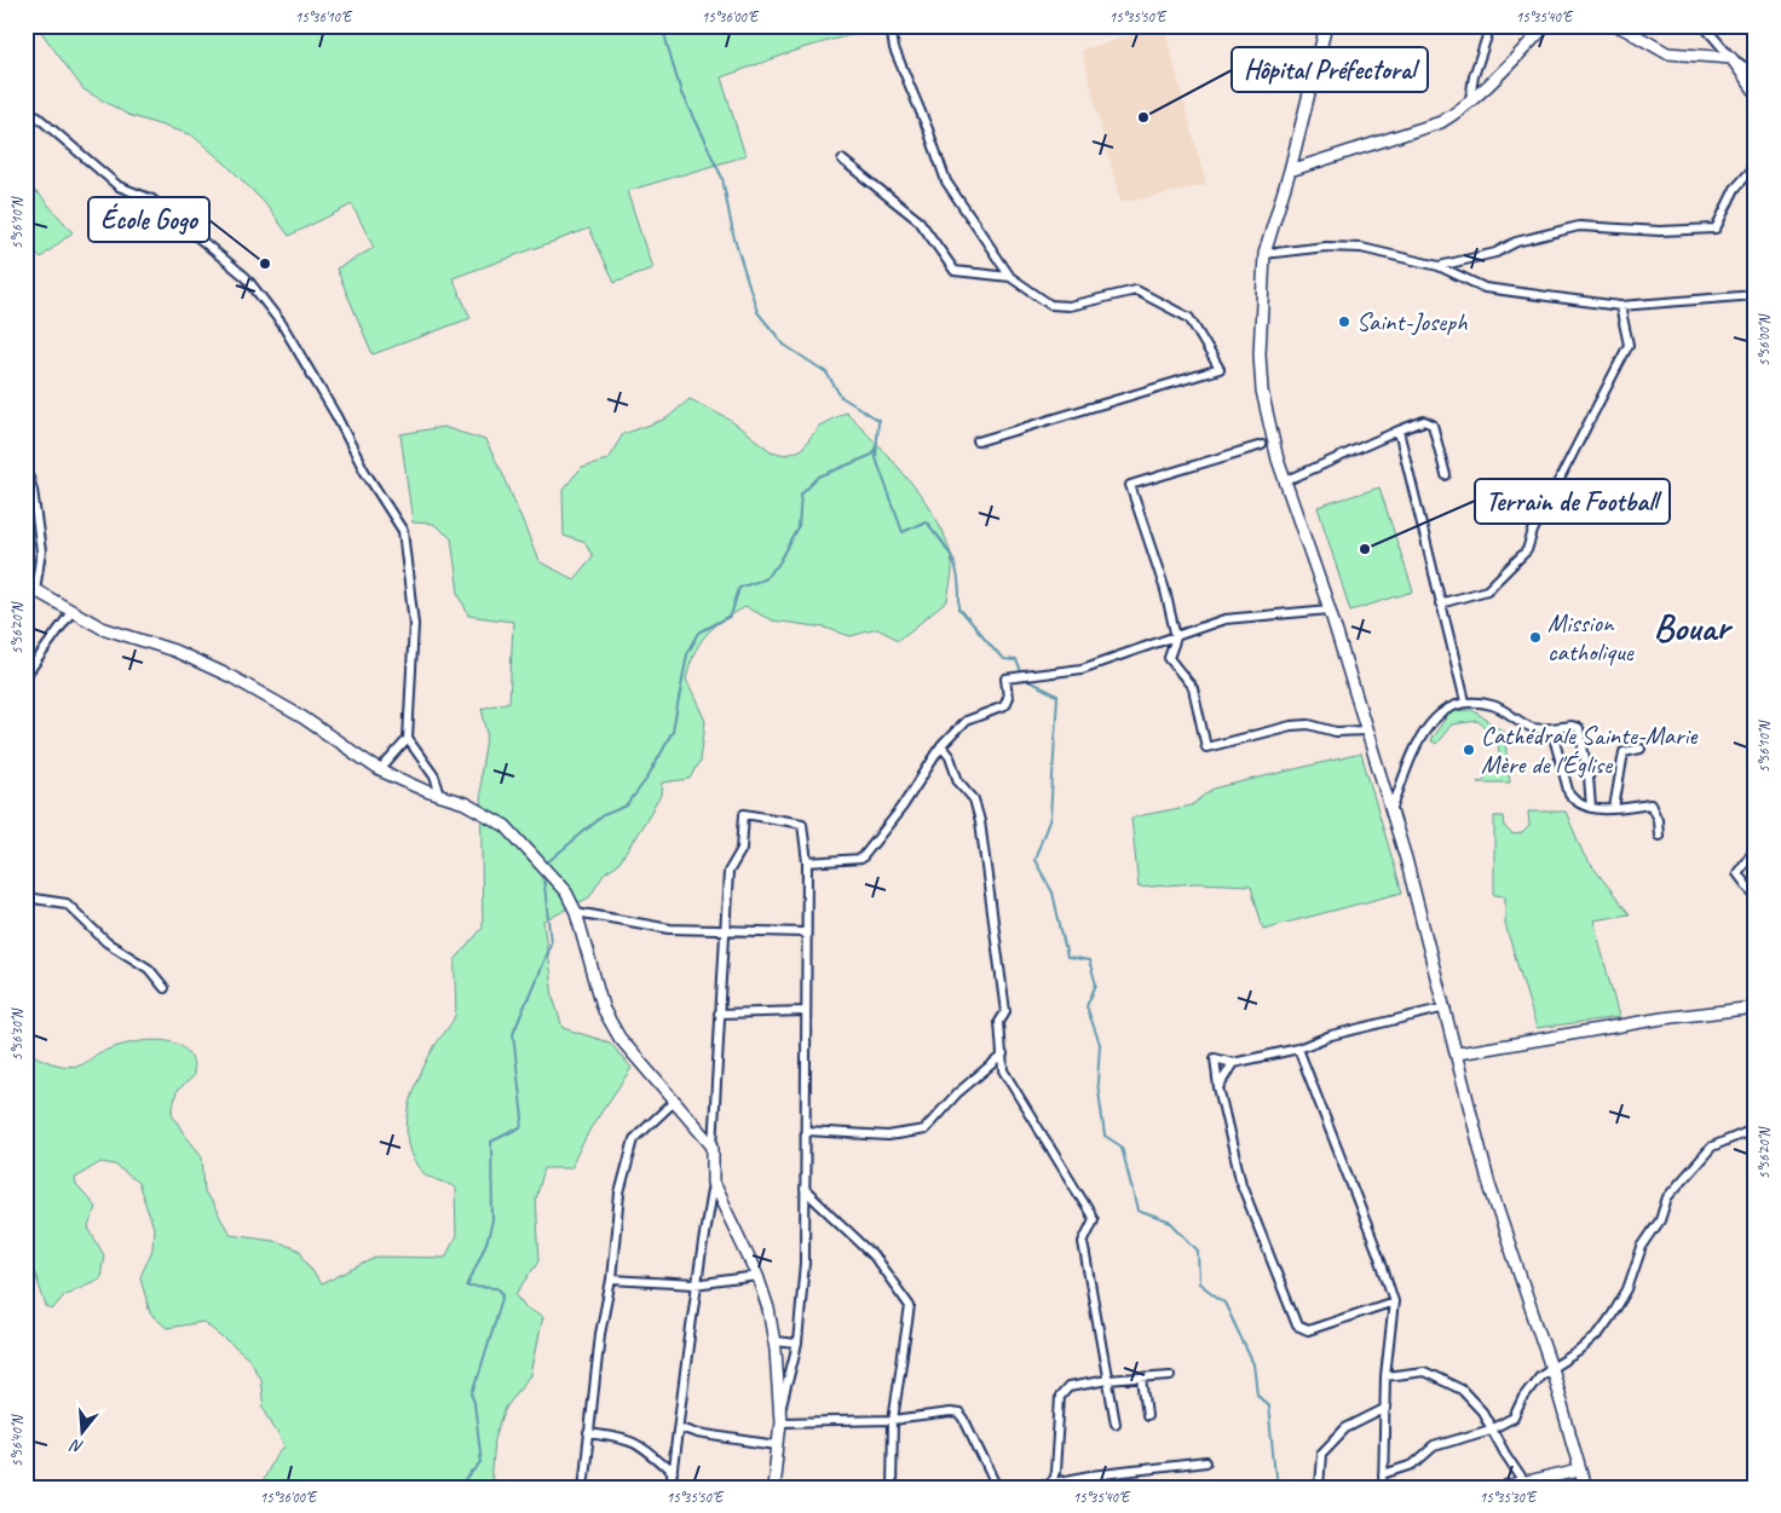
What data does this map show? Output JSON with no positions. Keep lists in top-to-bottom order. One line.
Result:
{"districts":["Bouar"],"places":["Hôpital Préfectoral","École Gogo","Saint-Joseph","Terrain de Football","Mission catholique","Cathédrale Sainte-Marie Mère de l'Église"],"north":"bottom","coordinates":["15°36'10\"E","15°36'00\"E","15°35'50\"E","15°35'40\"E","5°56'10\"N","5°56'00\"N","5°56'20\"N","5°56'30\"N","5°56'40\"N","15°35'30\"E"]}
